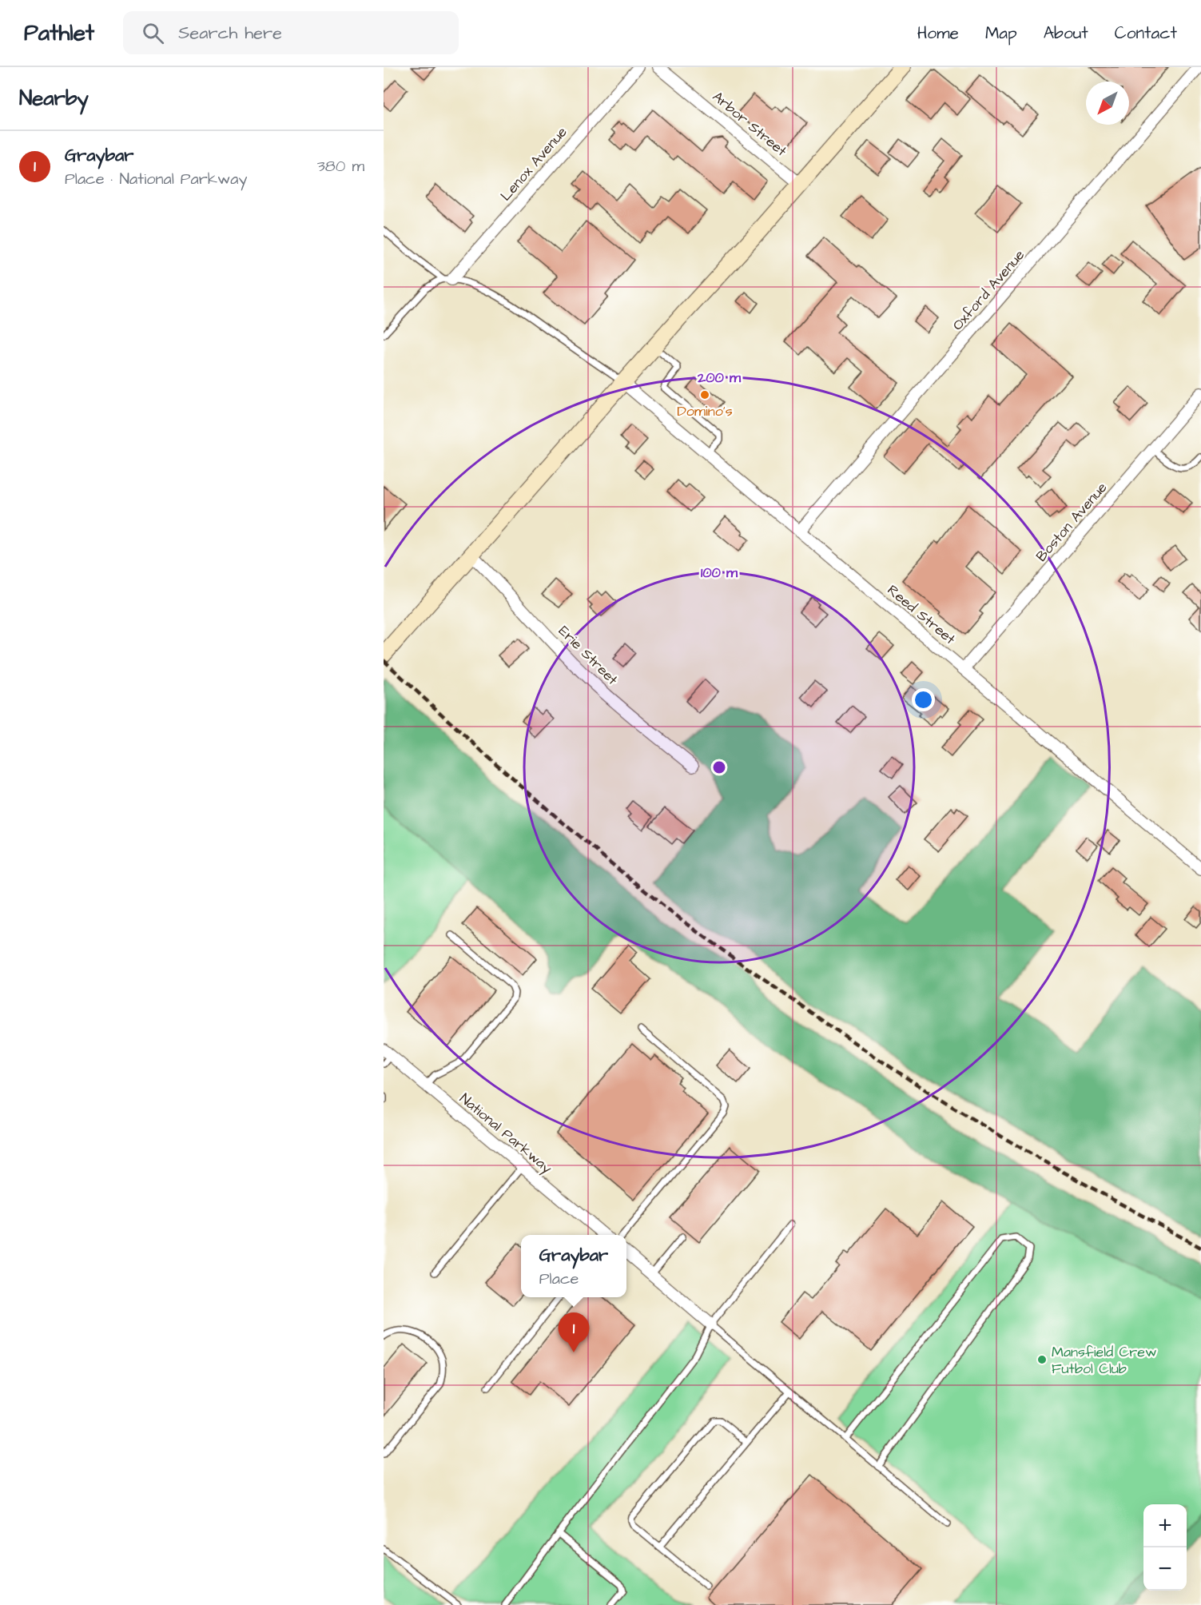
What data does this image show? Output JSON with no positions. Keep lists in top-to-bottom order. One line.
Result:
{"streets":{"street":["Arbor Street","Lenox Avenue","Oxford Avenue","Boston Avenue","Reed Street","Erie Street","National Parkway"]},"crossings":[["Oxford Avenue","Reed Street"],["Boston Avenue","Reed Street"]],"places":["Domino's","Mansfield Crew Futbol Club"],"north":"bottom left","page":{"header":"Pathlet","search":"Search here","nav":["Home","Map","About","Contact"],"heading":"Nearby","list":[{"mark":"1","name":"Graybar","note":"Place · National Parkway","value":"380 m"}],"popup":["Graybar","Place"],"pins":"1","map_buttons":["+","−"]},"rings":["200 m","100 m"]}
